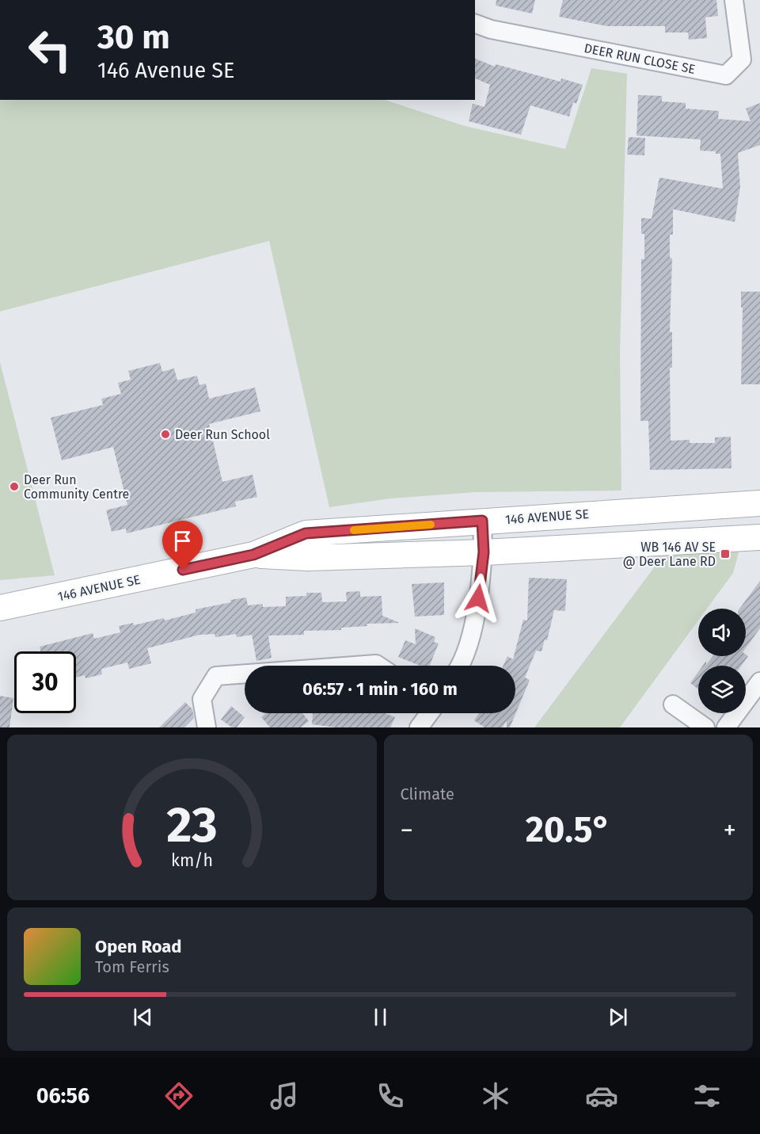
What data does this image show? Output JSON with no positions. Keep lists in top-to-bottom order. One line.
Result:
{"streets":{"street":["DEER RUN CLOSE SE","146 AVENUE SE"]},"places":{"other":["Deer Run School","Deer Run Community Centre"],"transit":["WB 146 AV SE @ Deer Lane RD"]},"page":{"turn":["30 m","146 Avenue SE"],"limit":"30","trip":"06:57 · 1 min · 160 m","tile":"Climate","heat":["−","20.5°","+"],"song":["Open Road","Tom Ferris"],"tabs":"06:56","gauge":["23","km/h"]}}
